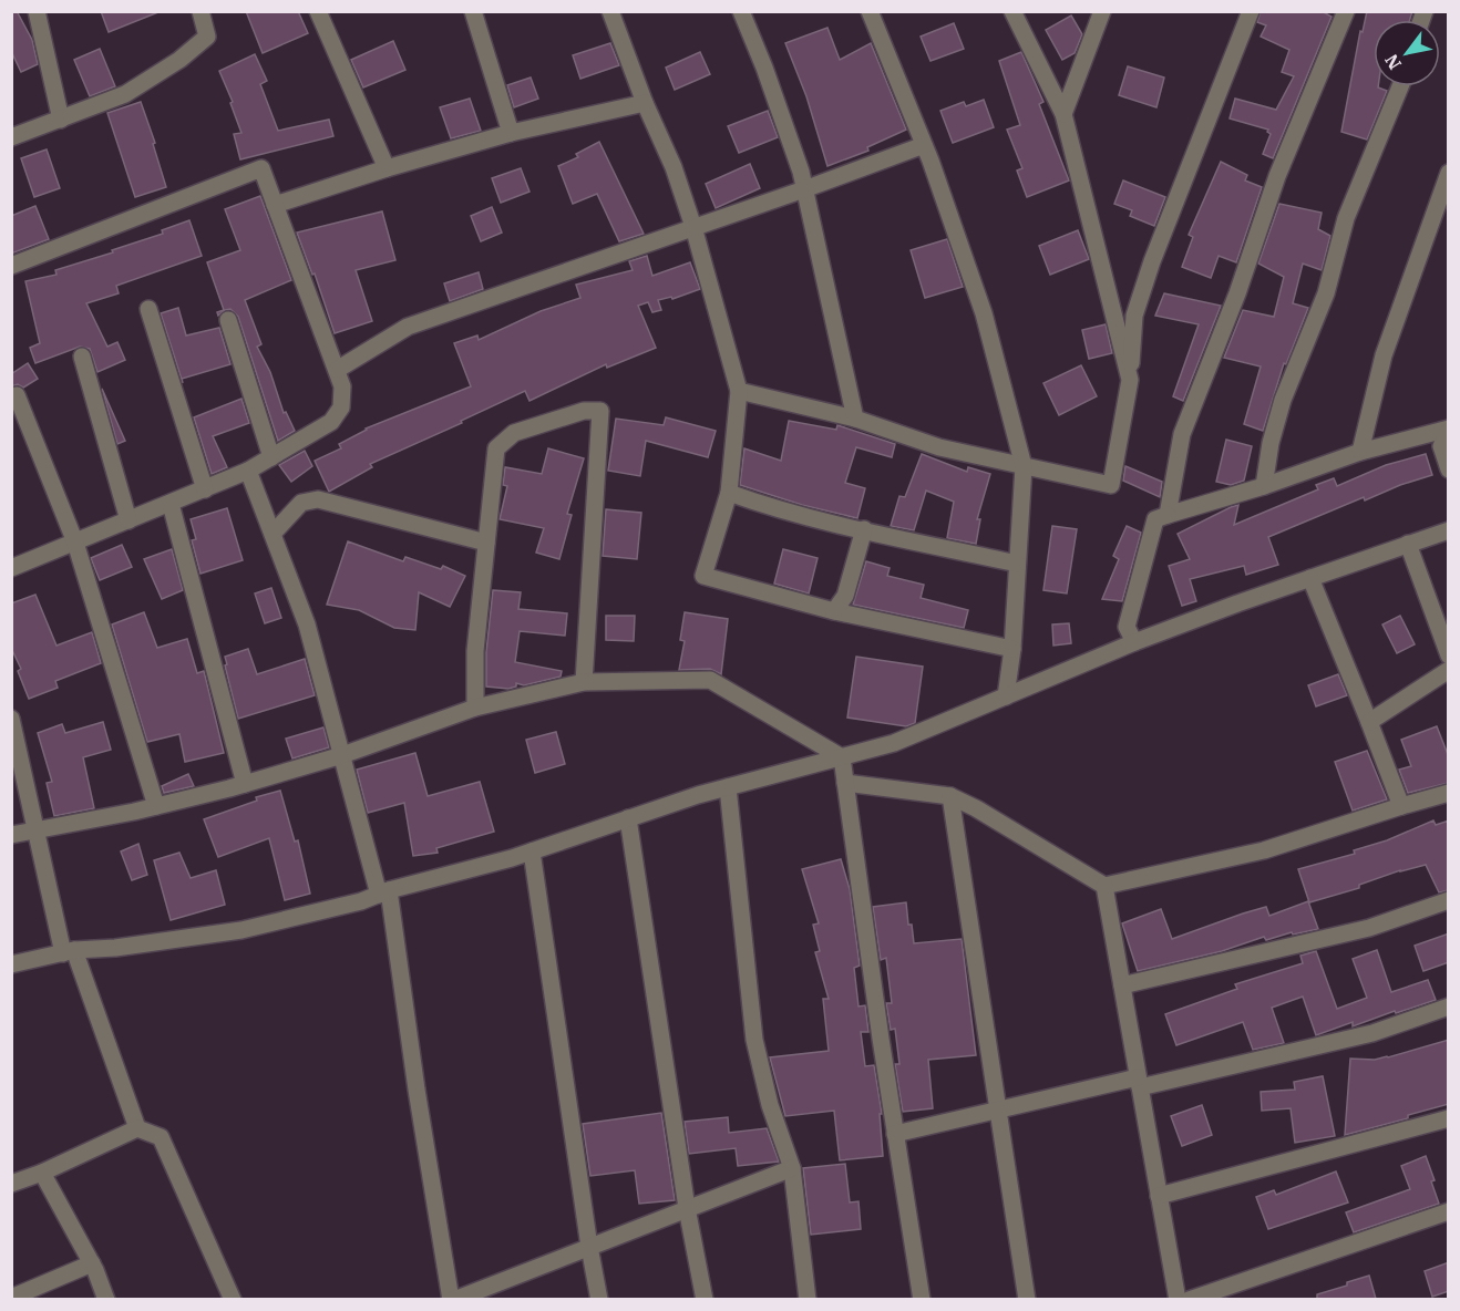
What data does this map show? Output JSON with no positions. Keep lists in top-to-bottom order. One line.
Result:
{"north":"bottom left"}
